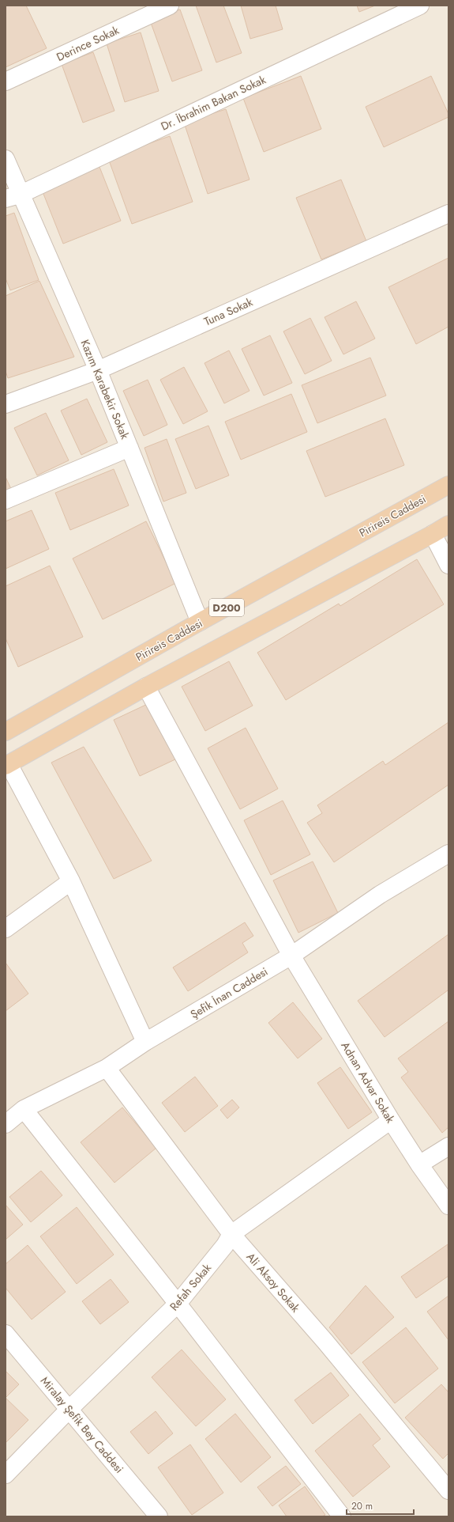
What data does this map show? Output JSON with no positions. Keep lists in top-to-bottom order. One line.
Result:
{"streets":{"highway":["Pirireis Caddesi","D200"],"street":["Derince Sokak","Dr. İbrahim Bakan Sokak","Tuna Sokak","Kazım Karabekir Sokak","Şefik İnan Caddesi","Adnan Advar Sokak","Ali Aksoy Sokak","Refah Sokak","Miralay Şefik Bey Caddesi"]},"crossings":[["Dr. İbrahim Bakan Sokak","Kazım Karabekir Sokak"],["Tuna Sokak","Kazım Karabekir Sokak"],["Kazım Karabekir Sokak","Pirireis Caddesi"],["D200","Adnan Advar Sokak"],["Şefik İnan Caddesi","Adnan Advar Sokak"],["Şefik İnan Caddesi","Ali Aksoy Sokak"],["Adnan Advar Sokak","Refah Sokak"],["Ali Aksoy Sokak","Refah Sokak"],["Refah Sokak","Miralay Şefik Bey Caddesi"]],"scale_bar":"20 m"}
